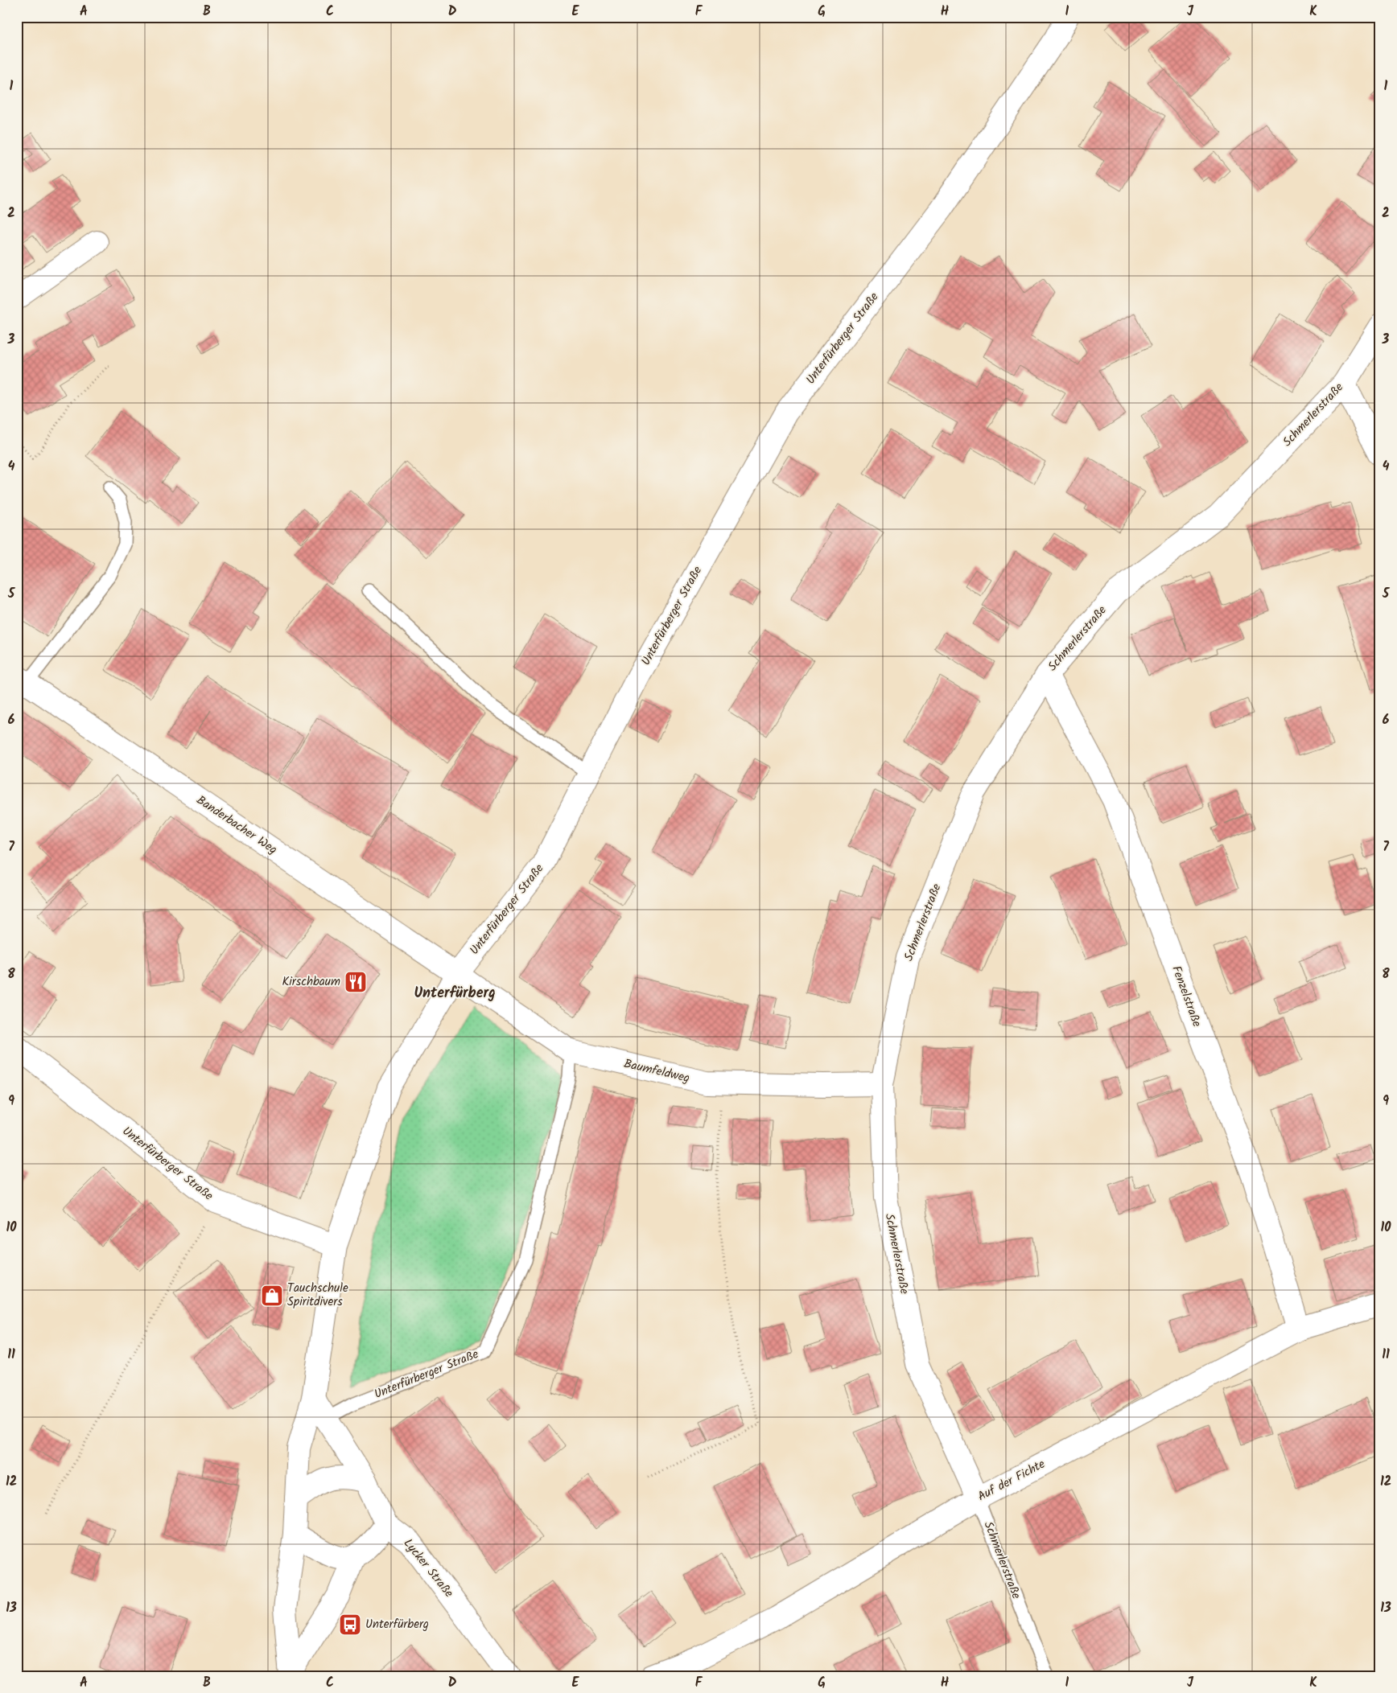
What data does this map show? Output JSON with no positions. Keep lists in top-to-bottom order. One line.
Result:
{"streets":{"street":["Unterfürberger Straße","Schmerlerstraße","Banderbacher Weg","Fenzelstraße","Baumfeldweg","Auf der Fichte","Lycker Straße"]},"crossings":[["Unterfürberger Straße","Banderbacher Weg"],["Unterfürberger Straße","Baumfeldweg"],["Unterfürberger Straße","Lycker Straße"],["Schmerlerstraße","Fenzelstraße"],["Schmerlerstraße","Baumfeldweg"],["Schmerlerstraße","Auf der Fichte"],["Banderbacher Weg","Baumfeldweg"],["Fenzelstraße","Auf der Fichte"]],"districts":["Unterfürberg"],"places":{"restaurant":["Kirschbaum"],"shop":["Tauchschule Spiritdivers"],"bus stop":["Unterfürberg"]},"grid":{"columns":["A","B","C","D","E","F","G","H","I","J","K"],"rows":["1","2","3","4","5","6","7","8","9","10","11","12","13"]}}
